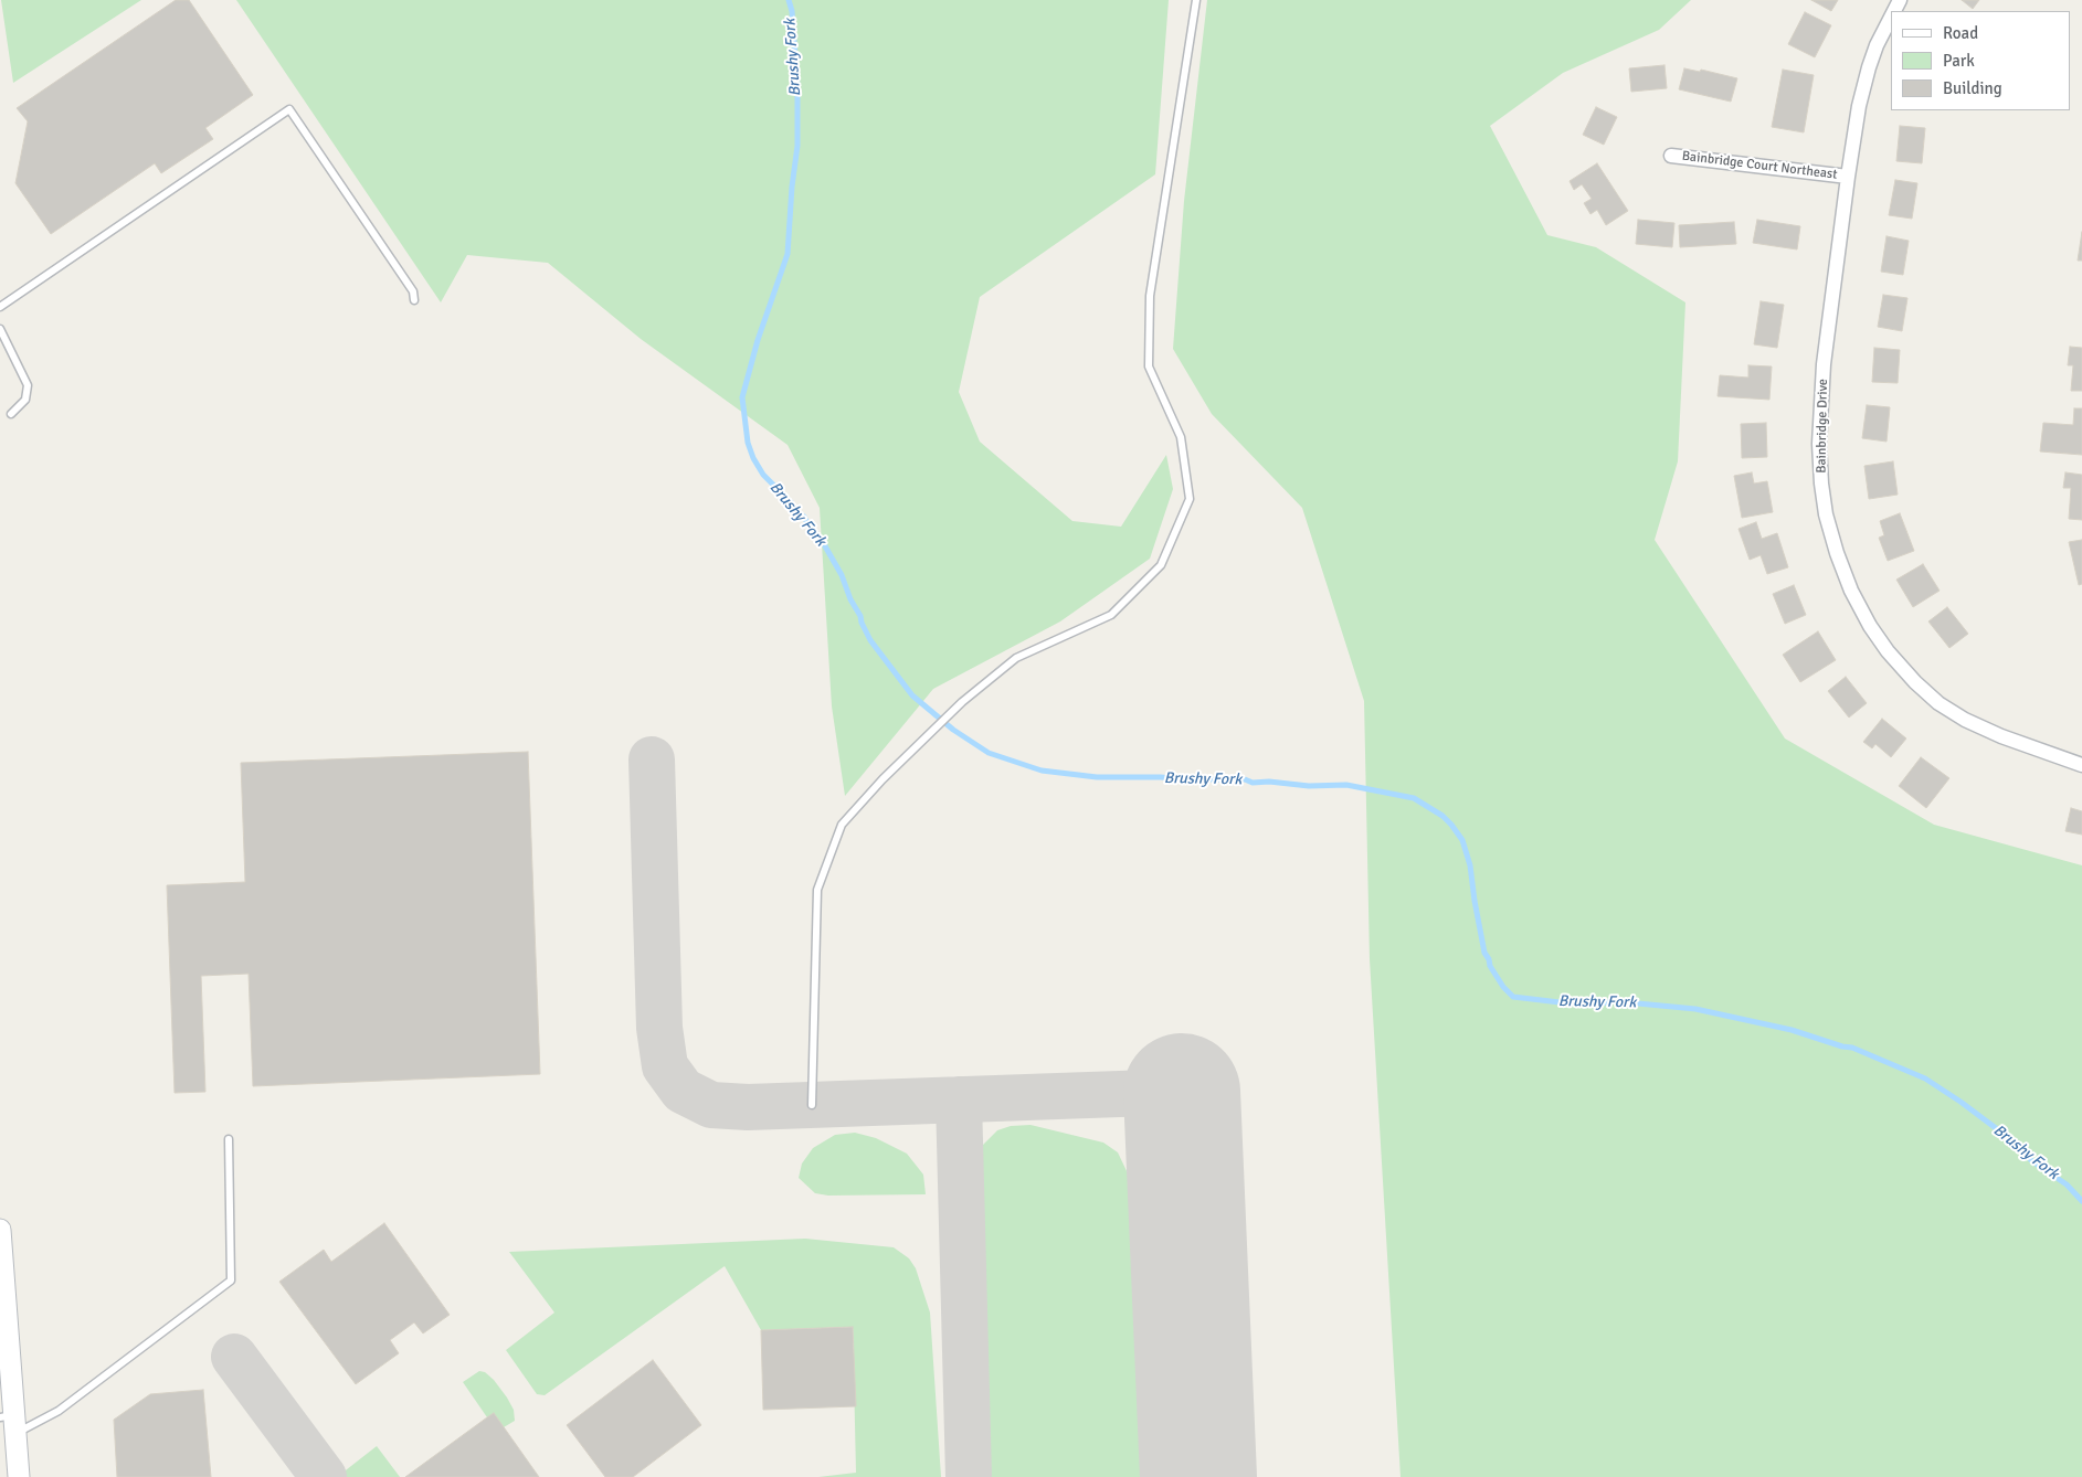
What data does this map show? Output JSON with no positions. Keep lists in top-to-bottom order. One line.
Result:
{"streets":{"street":["Bainbridge Court Northeast","Bainbridge Drive"]},"crossings":[["Bainbridge Court Northeast","Bainbridge Drive"]],"water":["Brushy Fork"],"legend":["Road","Park","Building"]}
